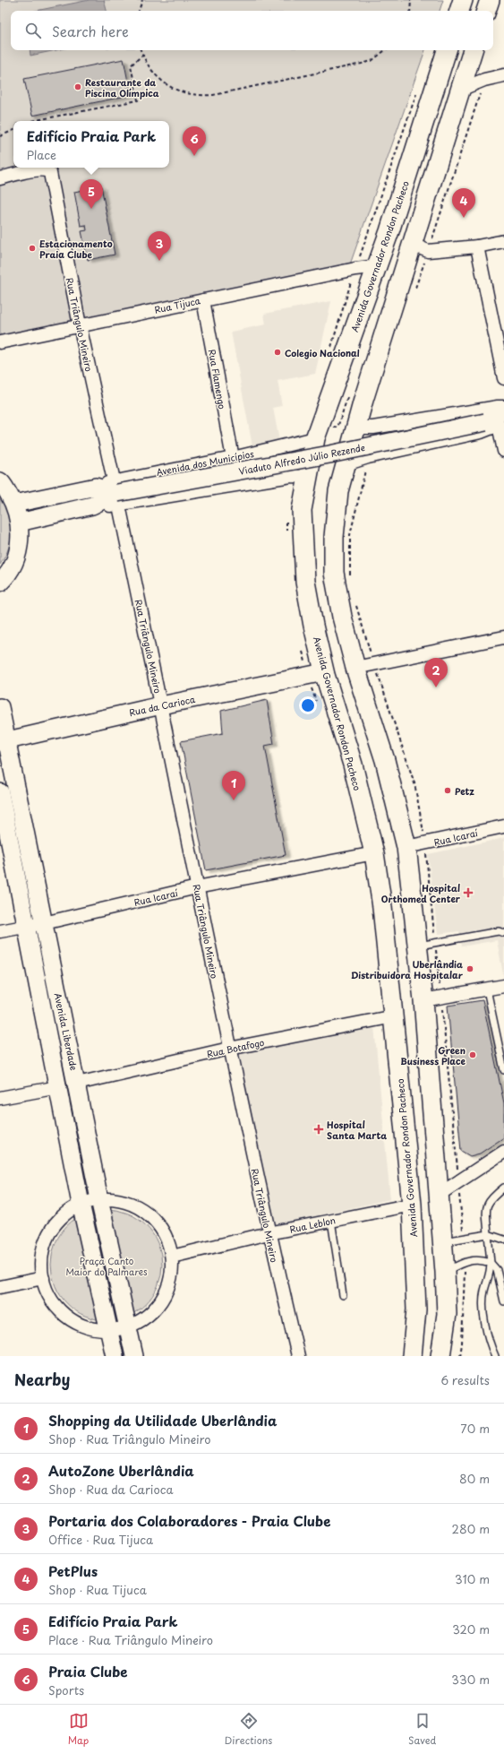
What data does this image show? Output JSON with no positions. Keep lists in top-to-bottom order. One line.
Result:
{"streets":{"main road":["Avenida Governador Rondon Pacheco"],"street":["Rua Tijuca","Rua Triângulo Mineiro","Rua Flamengo","Viaduto Alfredo Júlio Rezende","Avenida dos Municípios","Rua da Carioca","Rua Icaraí","Avenida Liberdade","Rua Botafogo","Rua Leblon"]},"crossings":[["Avenida Governador Rondon Pacheco","Rua Tijuca"],["Avenida Governador Rondon Pacheco","Avenida dos Municípios"],["Avenida Governador Rondon Pacheco","Rua da Carioca"],["Avenida Governador Rondon Pacheco","Rua Icaraí"],["Avenida Governador Rondon Pacheco","Rua Botafogo"],["Avenida Governador Rondon Pacheco","Rua Leblon"],["Rua Tijuca","Rua Triângulo Mineiro"],["Rua Tijuca","Rua Flamengo"],["Rua Triângulo Mineiro","Viaduto Alfredo Júlio Rezende"],["Rua Triângulo Mineiro","Avenida dos Municípios"],["Rua Triângulo Mineiro","Rua da Carioca"],["Rua Triângulo Mineiro","Rua Icaraí"],["Rua Triângulo Mineiro","Rua Botafogo"],["Rua Triângulo Mineiro","Rua Leblon"],["Rua Flamengo","Avenida dos Municípios"],["Viaduto Alfredo Júlio Rezende","Avenida dos Municípios"],["Rua da Carioca","Avenida Liberdade"],["Rua Icaraí","Avenida Liberdade"],["Avenida Liberdade","Rua Botafogo"]],"parks":["Praça Canto Maior do Palmares"],"places":{"other":["Restaurante da Piscina Olímpica","Estacionamento Praia Clube","Colegio Nacional","Petz","Uberlândia Distribuidora Hospitalar","Green Business Place"],"health":["Hospital Orthomed Center","Hospital Santa Marta"]},"page":{"search":"Search here","popup":["Edifício Praia Park","Place"],"pins":["6","5","4","3","2","1"],"heading":["Nearby","6 results"],"list":[{"mark":"1","name":"Shopping da Utilidade Uberlândia","note":"Shop · Rua Triângulo Mineiro","value":"70 m"},{"mark":"2","name":"AutoZone Uberlândia","note":"Shop · Rua da Carioca","value":"80 m"},{"mark":"3","name":"Portaria dos Colaboradores - Praia Clube","note":"Office · Rua Tijuca","value":"280 m"},{"mark":"4","name":"PetPlus","note":"Shop · Rua Tijuca","value":"310 m"},{"mark":"5","name":"Edifício Praia Park","note":"Place · Rua Triângulo Mineiro","value":"320 m"},{"mark":"6","name":"Praia Clube","note":"Sports","value":"330 m"}],"nav":["Map","Directions","Saved"]}}
